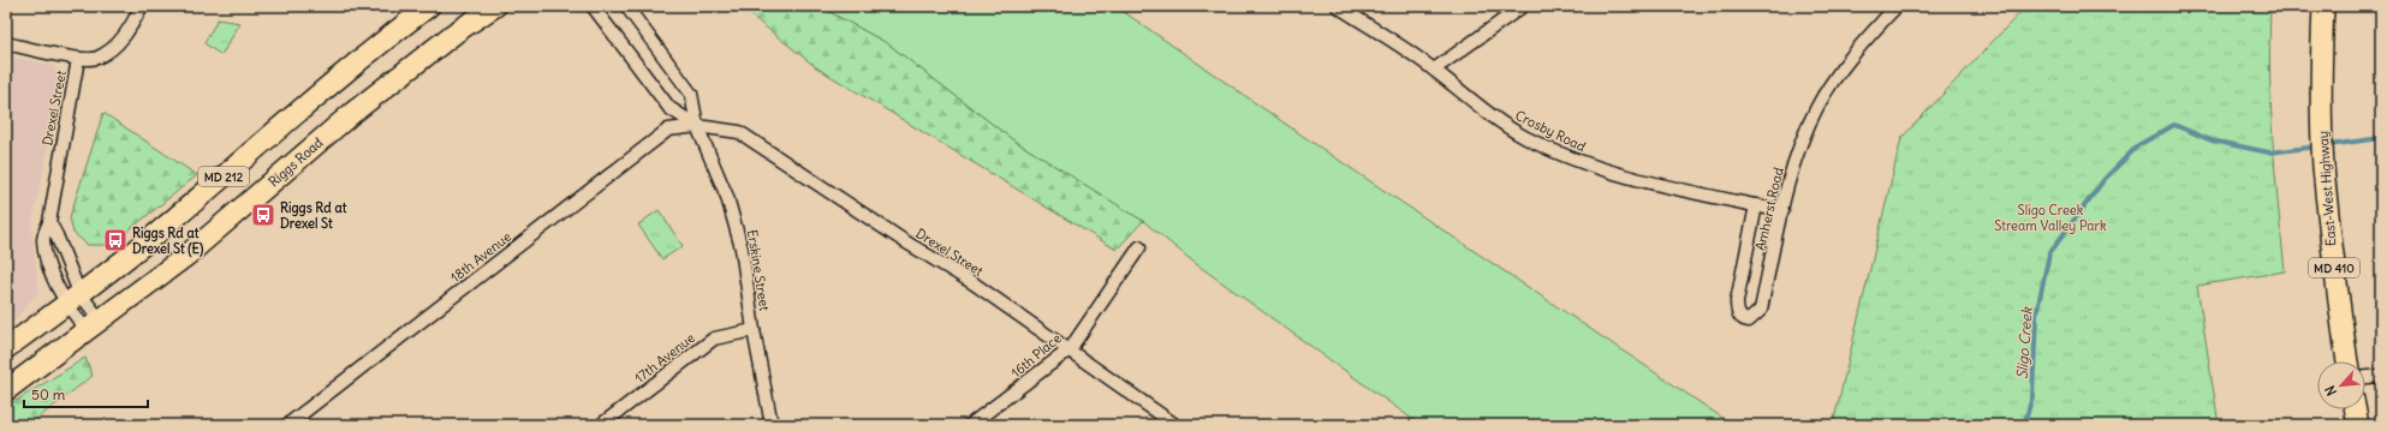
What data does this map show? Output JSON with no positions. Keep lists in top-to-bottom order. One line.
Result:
{"streets":{"main road":["Riggs Road","MD 212","East-West Highway","MD 410"],"street":["Drexel Street","Crosby Road","Amherst Road","18th Avenue","Erskine Street","16th Place","17th Avenue"]},"crossings":[["Drexel Street","Riggs Road"],["Drexel Street","MD 212"],["Drexel Street","18th Avenue"],["Drexel Street","Erskine Street"],["Drexel Street","16th Place"],["Crosby Road","Amherst Road"],["18th Avenue","Erskine Street"],["Erskine Street","17th Avenue"]],"water":["Sligo Creek"],"parks":["Sligo Creek Stream Valley Park"],"places":{"bus stop":["Riggs Rd at Drexel St","Riggs Rd at Drexel St (E)"]},"scale_bar":"50 m","north":"bottom left"}
